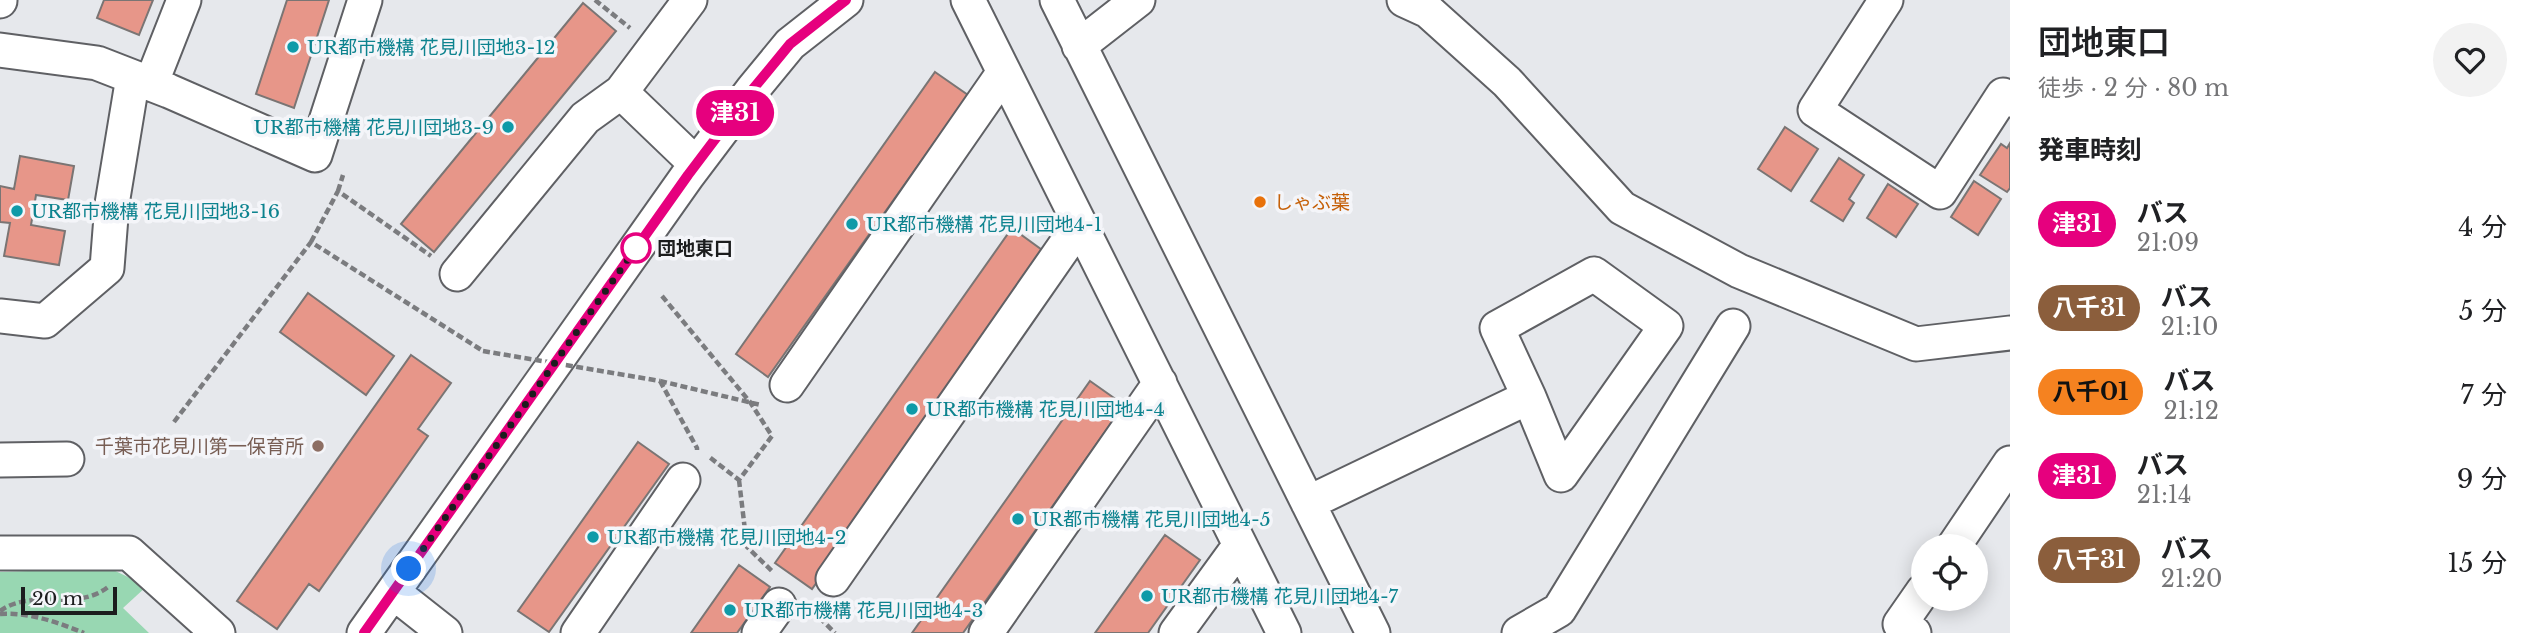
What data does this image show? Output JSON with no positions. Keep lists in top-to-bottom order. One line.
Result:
{"places":["UR都市機構 花見川団地3-12","UR都市機構 花見川団地3-9","しゃぶ葉","UR都市機構 花見川団地3-16","UR都市機構 花見川団地4-1","団地東口","UR都市機構 花見川団地4-4","千葉市花見川第一保育所","UR都市機構 花見川団地4-5","UR都市機構 花見川団地4-2","UR都市機構 花見川団地4-7","UR都市機構 花見川団地4-3"],"lines":["bus line 津31"],"scale_bar":"20 m","page":{"on_map":"津31","heading":[["団地東口","徒歩 · 2 分 · 80 m"],"発車時刻"],"list":[{"mark":"津31","name":"バス","note":"21:09","value":"4 分"},{"mark":"八千31","name":"バス","note":"21:10","value":"5 分"},{"mark":"八千01","name":"バス","note":"21:12","value":"7 分"},{"mark":"津31","name":"バス","note":"21:14","value":"9 分"},{"mark":"八千31","name":"バス","note":"21:20","value":"15 分"}],"scale":"20 m"}}
